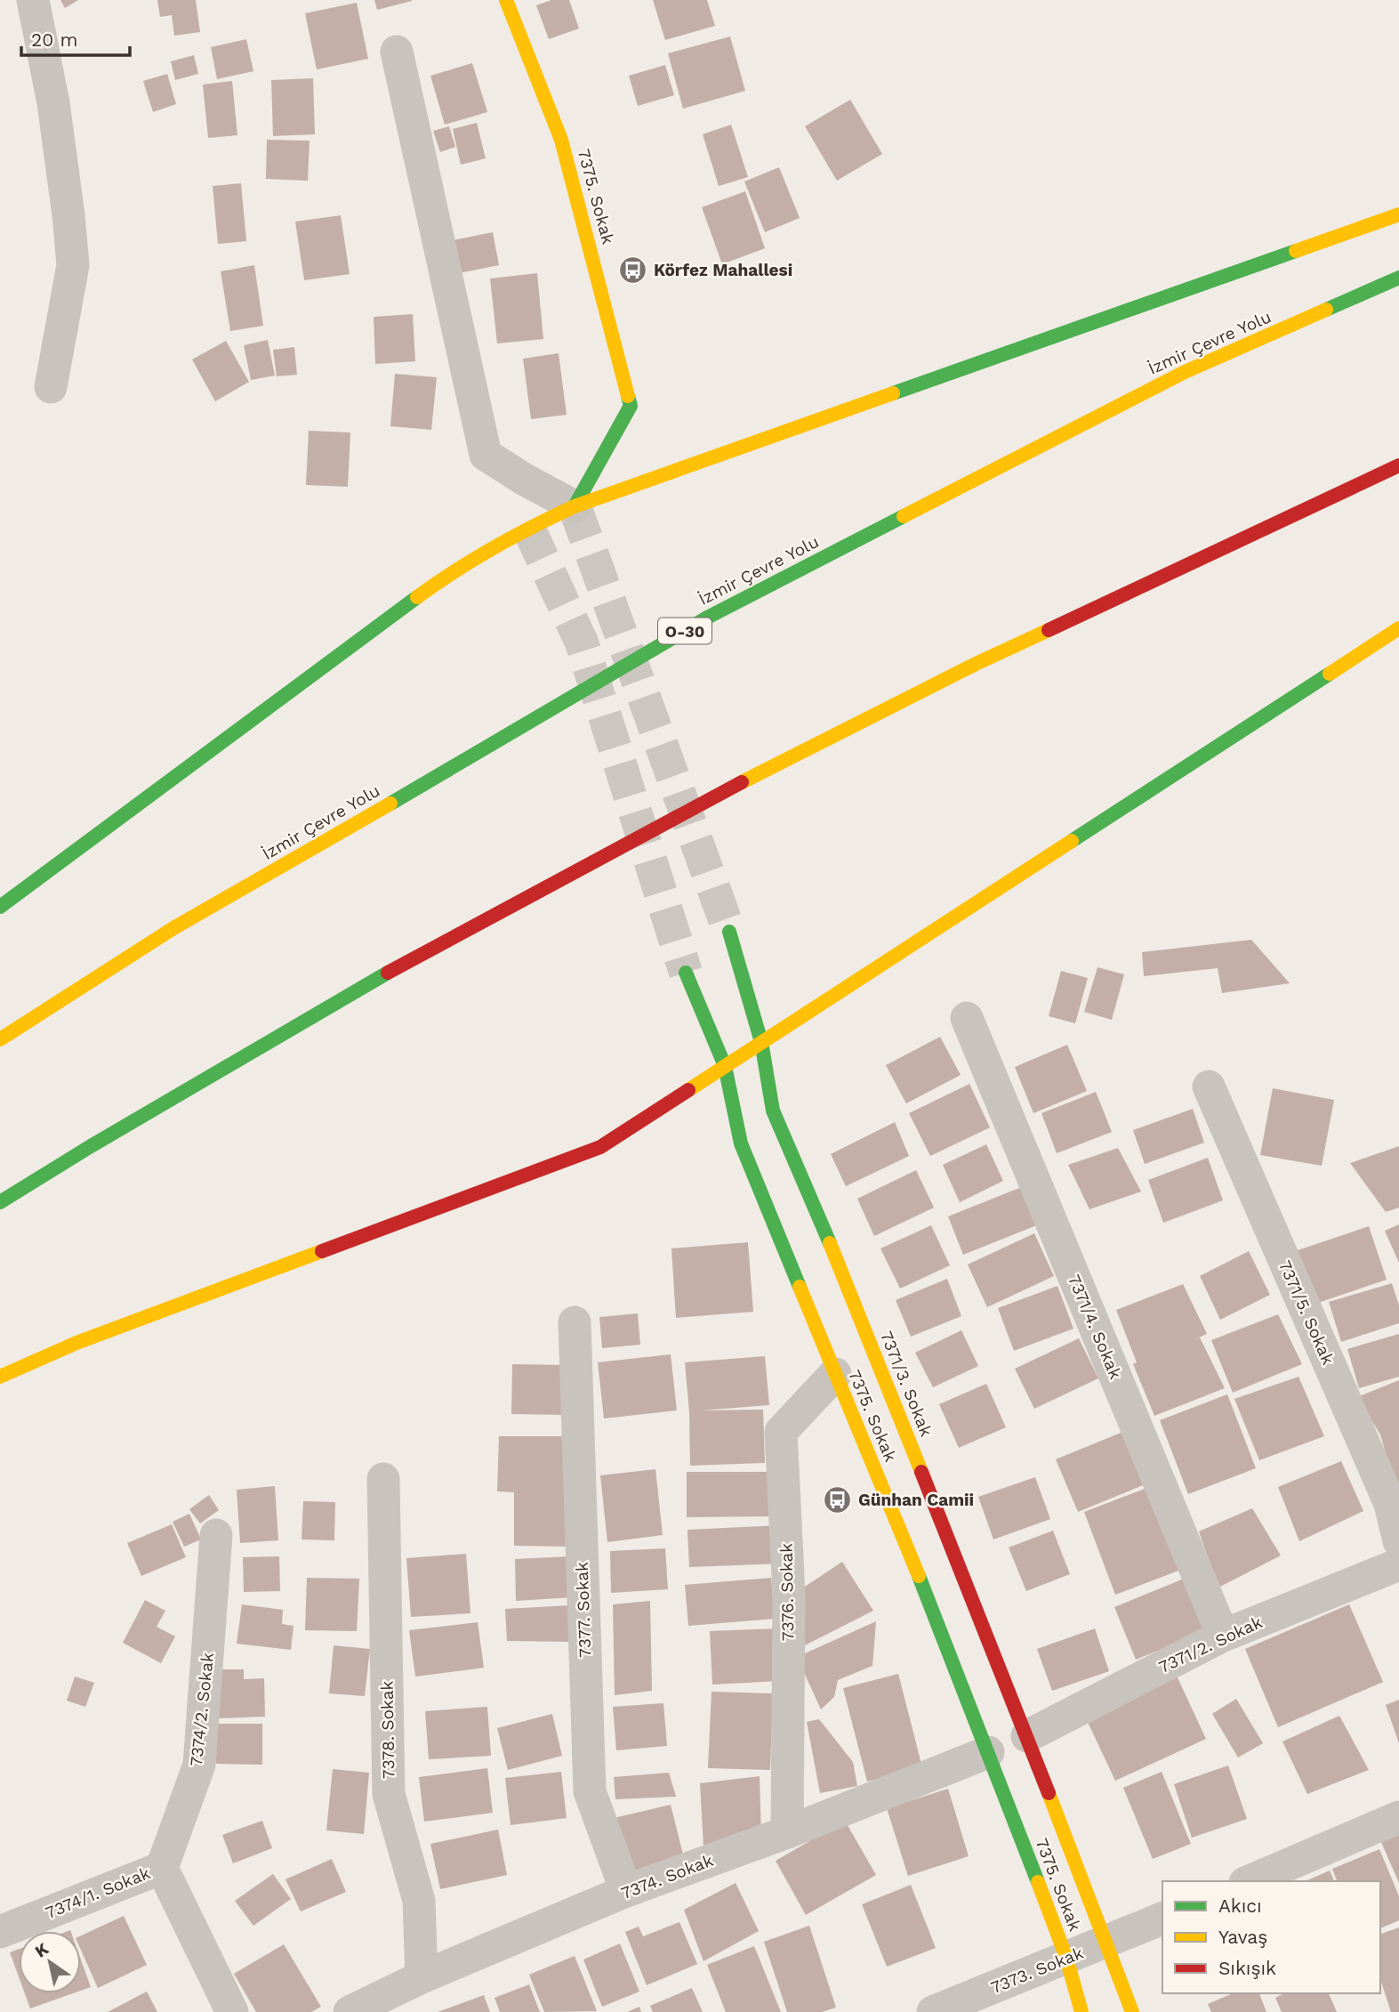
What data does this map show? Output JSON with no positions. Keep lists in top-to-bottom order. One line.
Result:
{"streets":{"main road":["7375. Sokak","İzmir Çevre Yolu","O-30","7371/3. Sokak"],"street":["7371/5. Sokak","7371/4. Sokak","7376. Sokak","7377. Sokak","7371/2. Sokak","7374/2. Sokak","7378. Sokak","7374. Sokak","7374/1. Sokak","7373. Sokak"]},"crossings":[["7375. Sokak","7371/3. Sokak"],["7375. Sokak","7376. Sokak"],["7375. Sokak","7371/2. Sokak"],["7375. Sokak","7374. Sokak"],["7375. Sokak","7373. Sokak"],["7371/4. Sokak","7371/2. Sokak"],["7371/3. Sokak","7371/2. Sokak"],["7376. Sokak","7374. Sokak"],["7377. Sokak","7374. Sokak"],["7374/2. Sokak","7374/1. Sokak"],["7378. Sokak","7374. Sokak"]],"places":{"bus stop":["Körfez Mahallesi","Günhan Camii"]},"legend":["Akıcı","Yavaş","Sıkışık"],"scale_bar":"20 m","north":"top left"}
